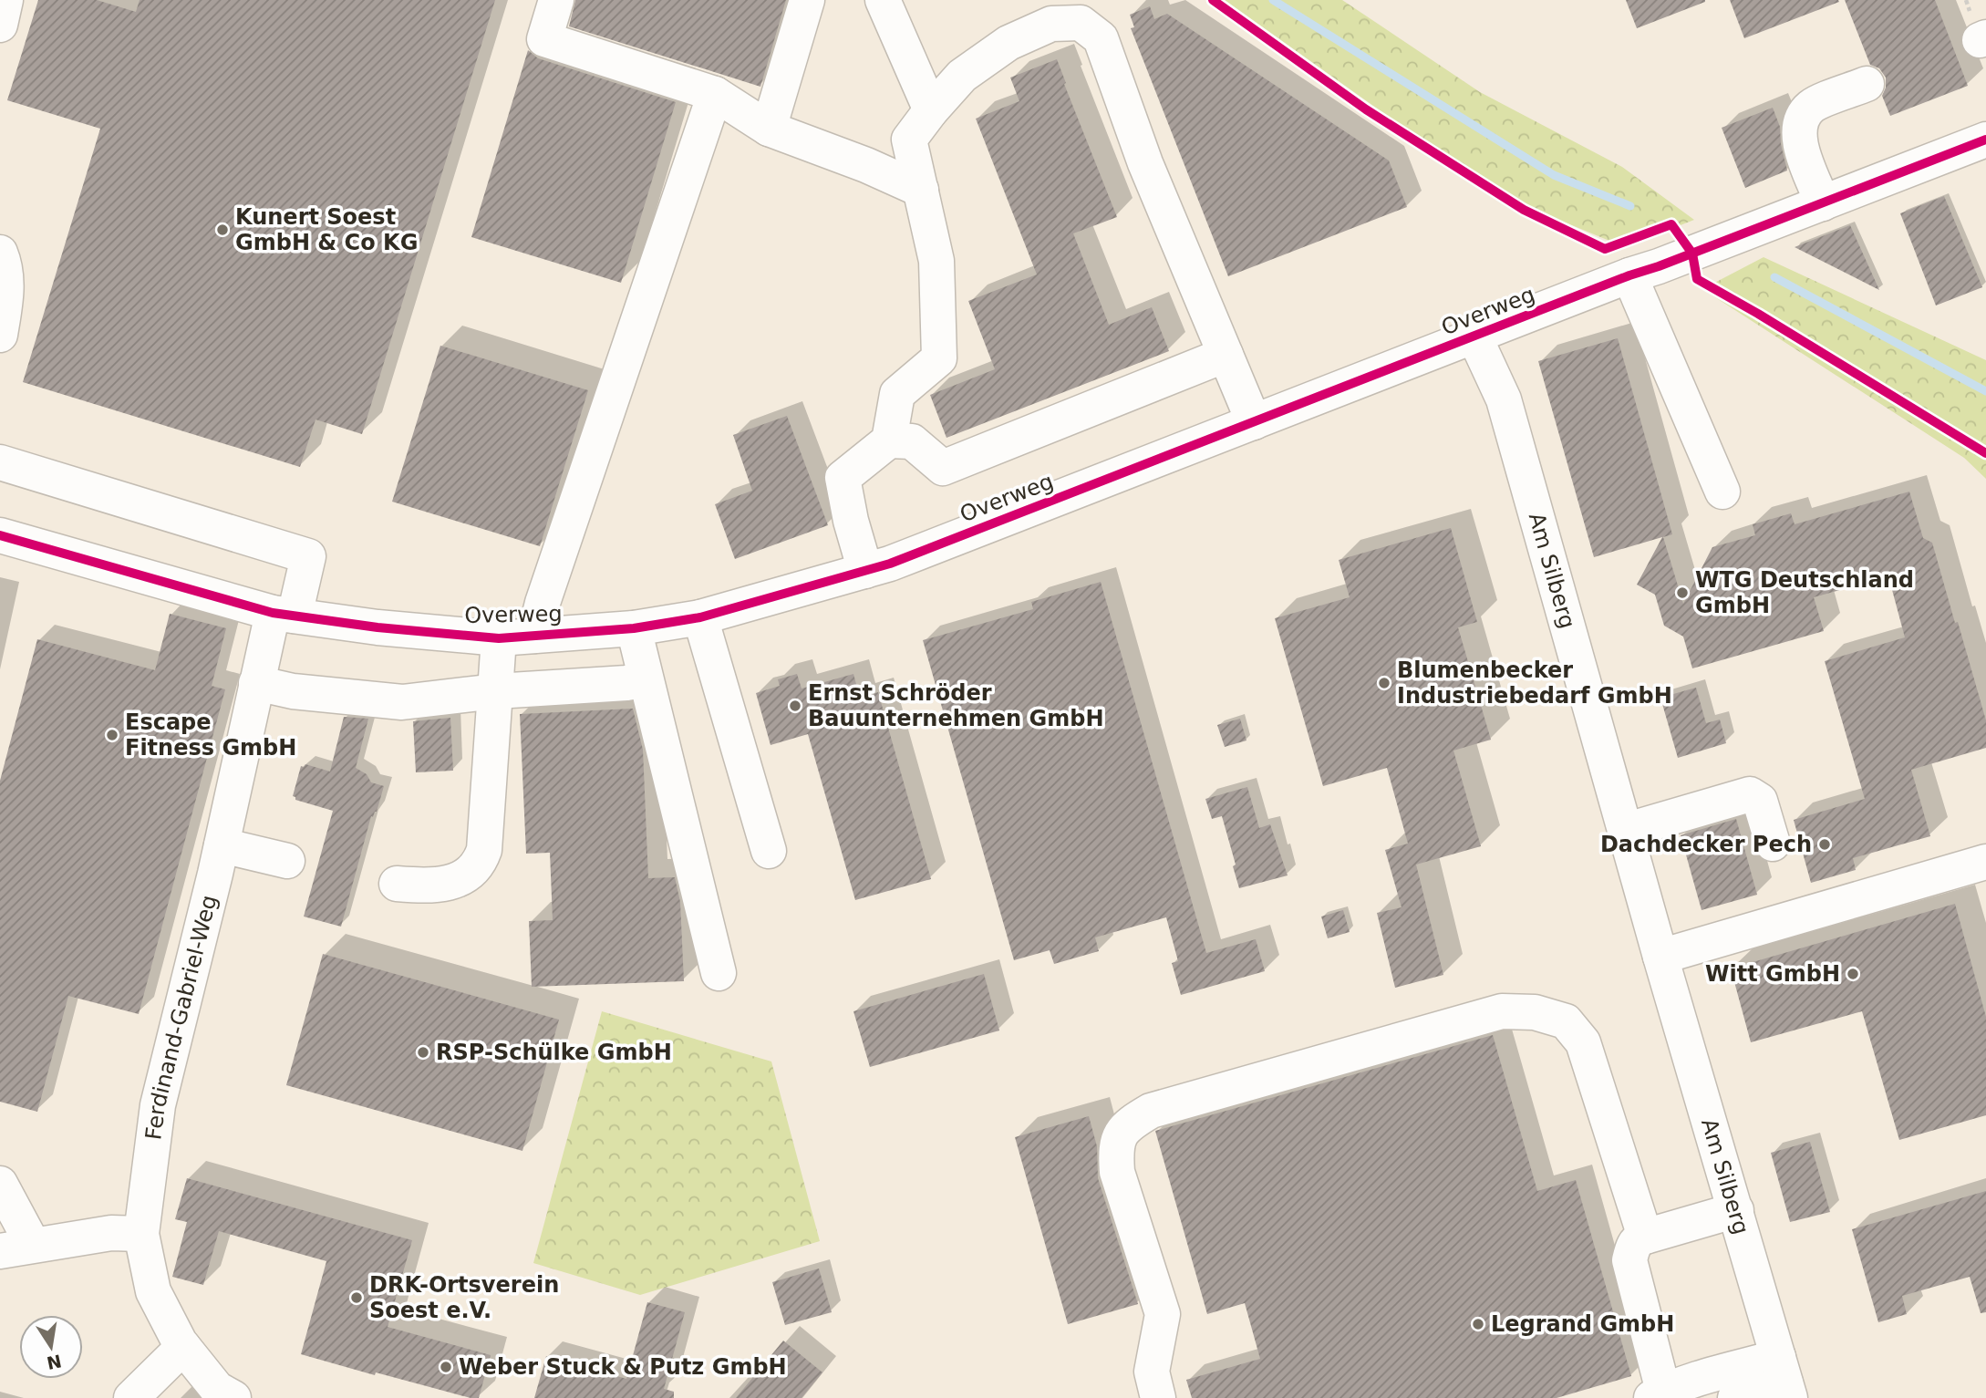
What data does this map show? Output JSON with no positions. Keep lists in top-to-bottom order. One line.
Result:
{"streets":{"street":["Overweg","Am Silberg","Ferdinand-Gabriel-Weg"]},"crossings":[["Overweg","Am Silberg"],["Overweg","Ferdinand-Gabriel-Weg"]],"places":["Kunert Soest GmbH & Co KG","WTG Deutschland GmbH","Blumenbecker Industriebedarf GmbH","Ernst Schröder Bauunternehmen GmbH","Escape Fitness GmbH","Dachdecker Pech","Witt GmbH","RSP-Schülke GmbH","DRK-Ortsverein Soest e.V.","Legrand GmbH","Weber Stuck & Putz GmbH"],"north":"bottom"}
